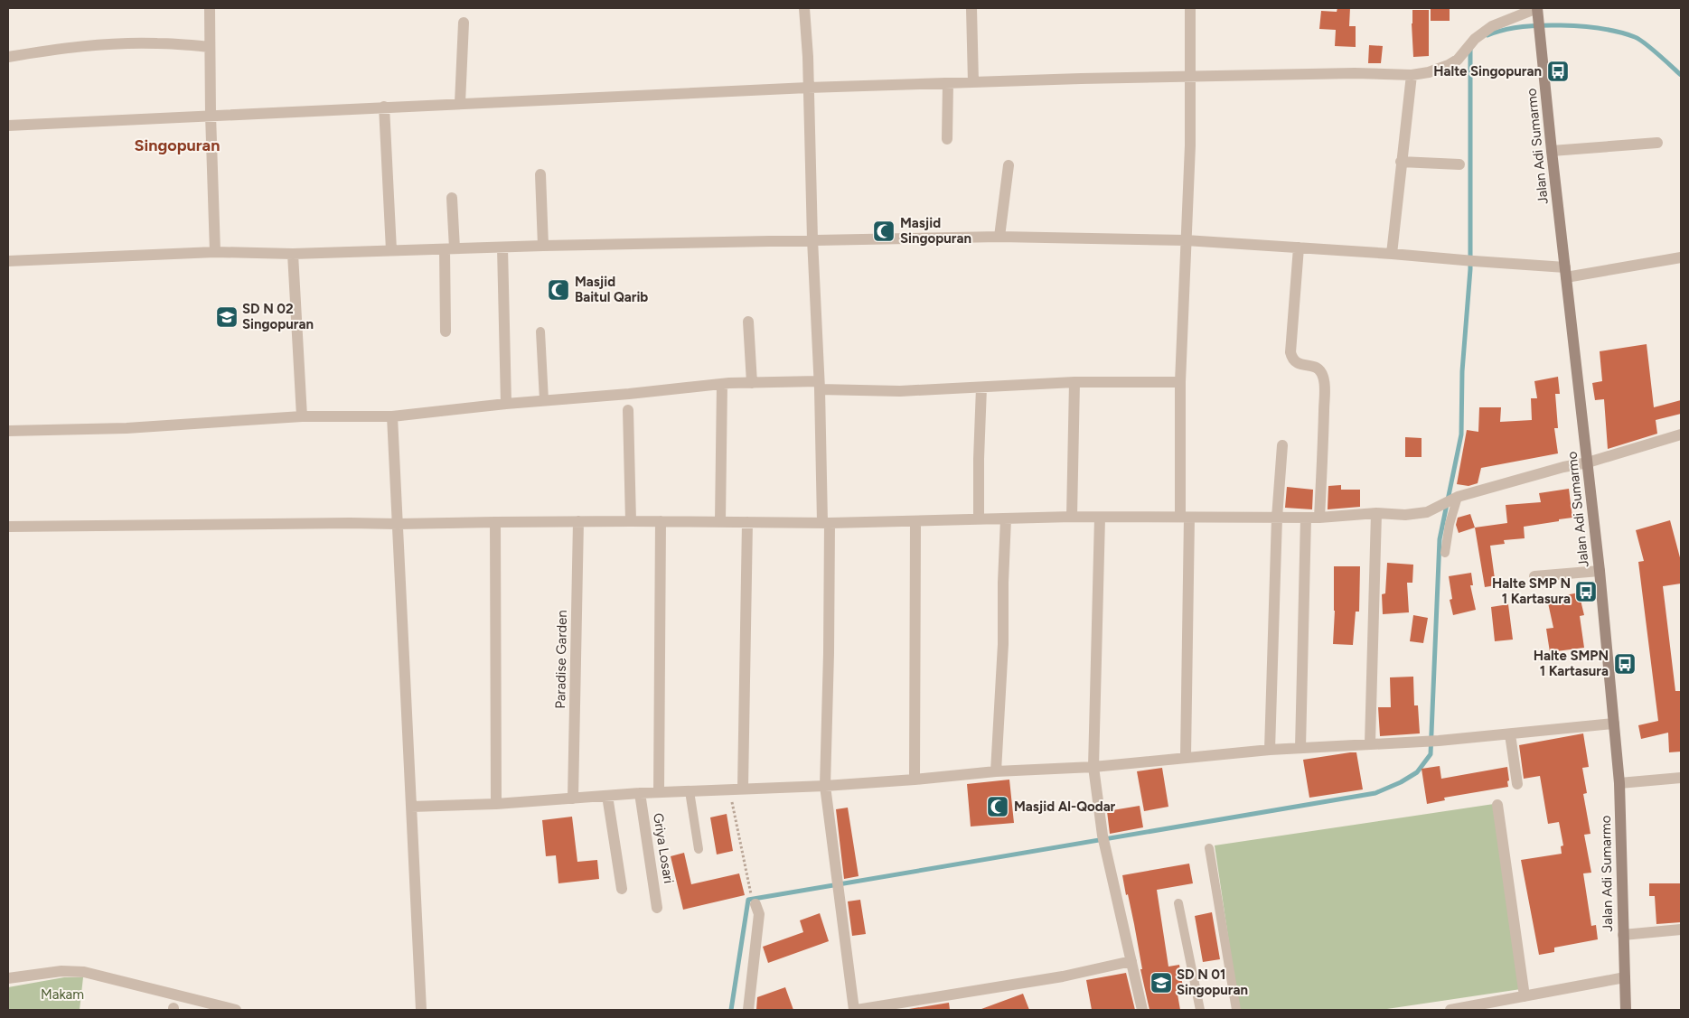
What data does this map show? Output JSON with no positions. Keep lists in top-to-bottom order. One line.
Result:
{"streets":{"main road":["Jalan Adi Sumarmo"],"street":["Paradise Garden","Griya Losari"]},"districts":["Singopuran"],"parks":["Makam"],"places":{"bus stop":["Halte Singopuran","Halte SMP N 1 Kartasura","Halte SMPN 1 Kartasura"],"mosque":["Masjid Singopuran","Masjid Baitul Qarib","Masjid Al-Qodar"],"school or university":["SD N 02 Singopuran","SD N 01 Singopuran"]}}
